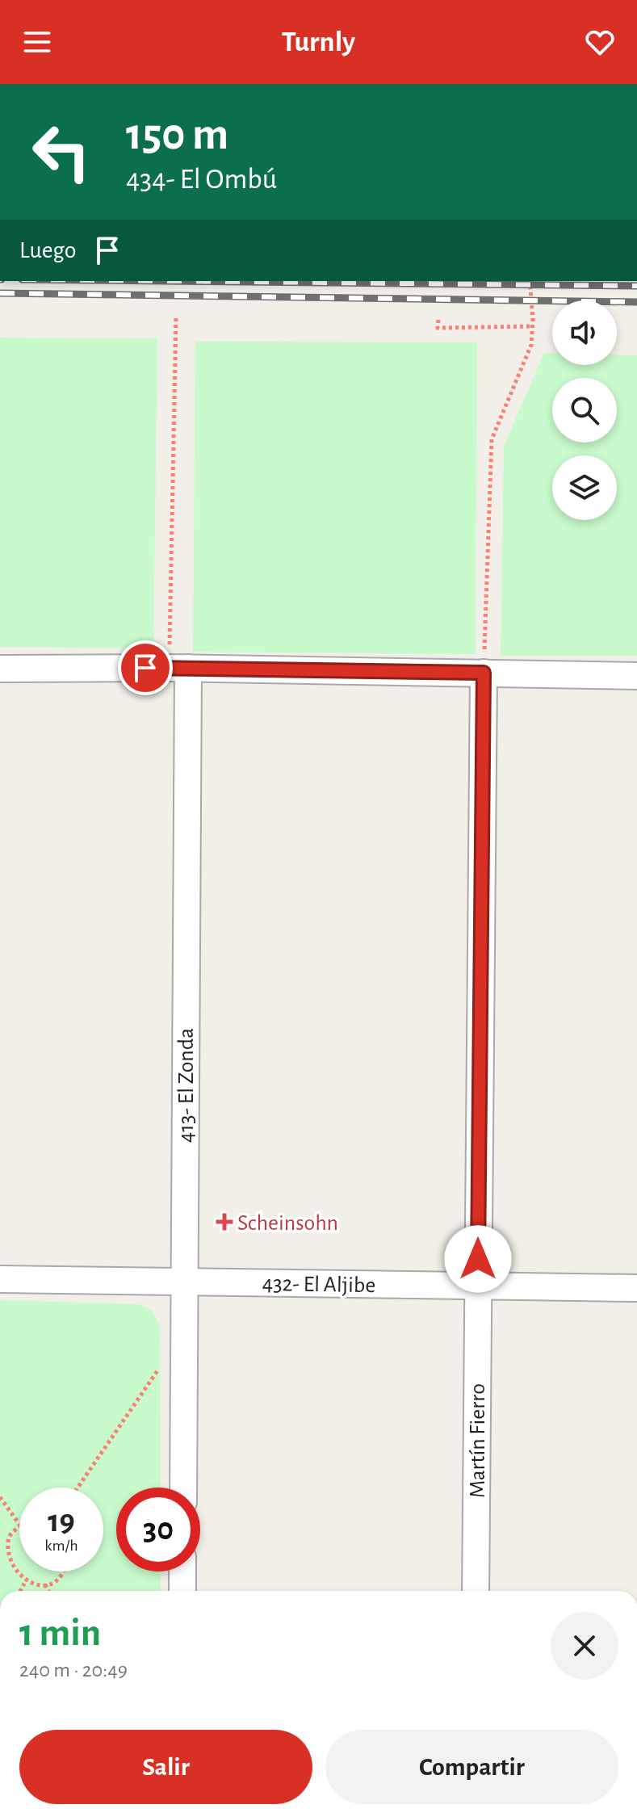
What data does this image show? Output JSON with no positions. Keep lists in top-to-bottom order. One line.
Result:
{"streets":{"street":["413- El Zonda","432- El Aljibe","Martín Fierro"]},"crossings":[["413- El Zonda","432- El Aljibe"],["432- El Aljibe","Martín Fierro"]],"places":{"health":["Scheinsohn"]},"page":{"header":"Turnly","turn":["150 m","434- El Ombú"],"then":"Luego","speed":"19 km/h","limit":"30","heading":["1 min","240 m · 20:49"],"buttons":["Salir","Compartir"]}}
